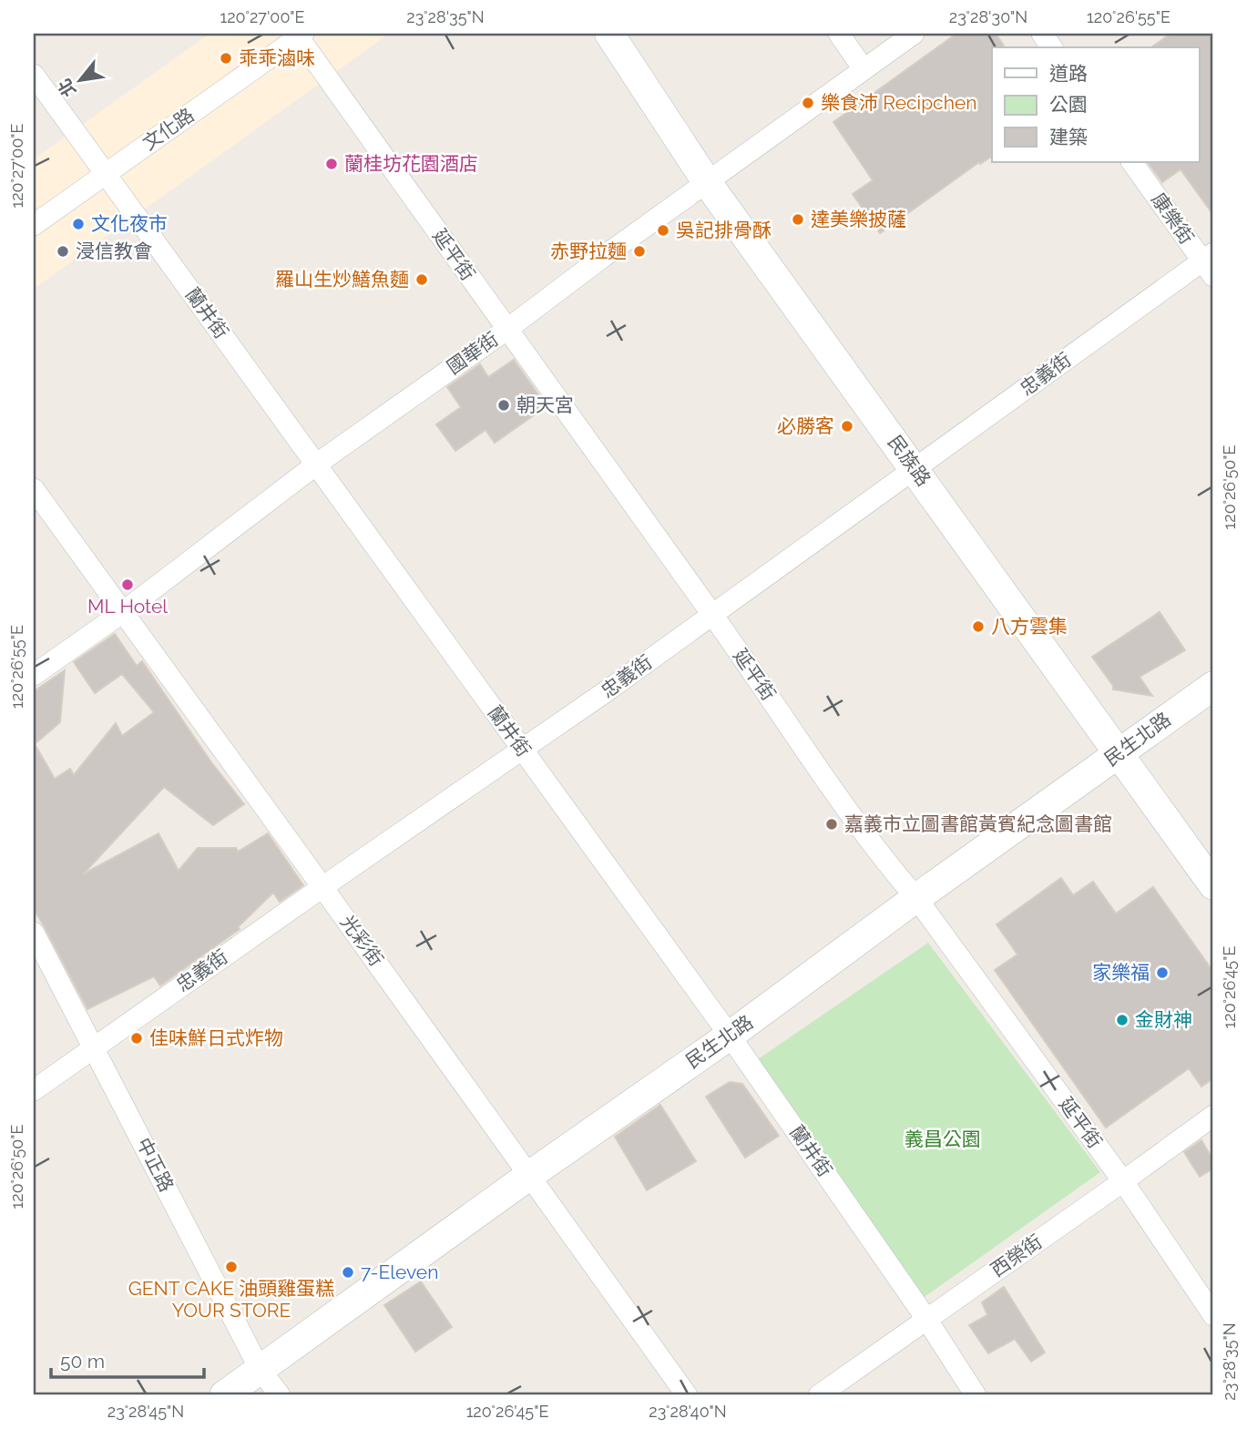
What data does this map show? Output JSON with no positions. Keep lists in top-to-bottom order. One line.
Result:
{"streets":{"main road":["民族路","民生北路"],"street":["文化路","康樂街","延平街","蘭井街","國華街","忠義街","光彩街","中正路","西榮街"]},"crossings":[["文化路","延平街"],["文化路","蘭井街"],["康樂街","忠義街"],["延平街","國華街"],["延平街","忠義街"],["延平街","民生北路"],["延平街","西榮街"],["蘭井街","國華街"],["蘭井街","忠義街"],["蘭井街","民生北路"],["蘭井街","西榮街"],["國華街","民族路"],["國華街","光彩街"],["忠義街","民族路"],["忠義街","光彩街"],["忠義街","中正路"],["民族路","民生北路"],["民生北路","光彩街"],["民生北路","中正路"]],"parks":["義昌公園"],"places":["乖乖滷味","樂食沛 Recipchen","蘭桂坊花園酒店","達美樂披薩","文化夜市","吳記排骨酥","浸信教會","赤野拉麵","羅山生炒鱔魚麵","朝天宮","必勝客","ML Hotel","八方雲集","嘉義市立圖書館黃賓紀念圖書館","家樂福","金財神","佳味鮮日式炸物","GENT CAKE 油頭雞蛋糕 YOUR STORE","7-Eleven"],"legend":["道路","公園","建築"],"scale_bar":"50 m","north":"bottom left","coordinates":["120°27'00\"E","23°28'35\"N","23°28'30\"N","120°26'55\"E","120°26'50\"E","120°26'45\"E","23°28'45\"N","23°28'40\"N"]}
